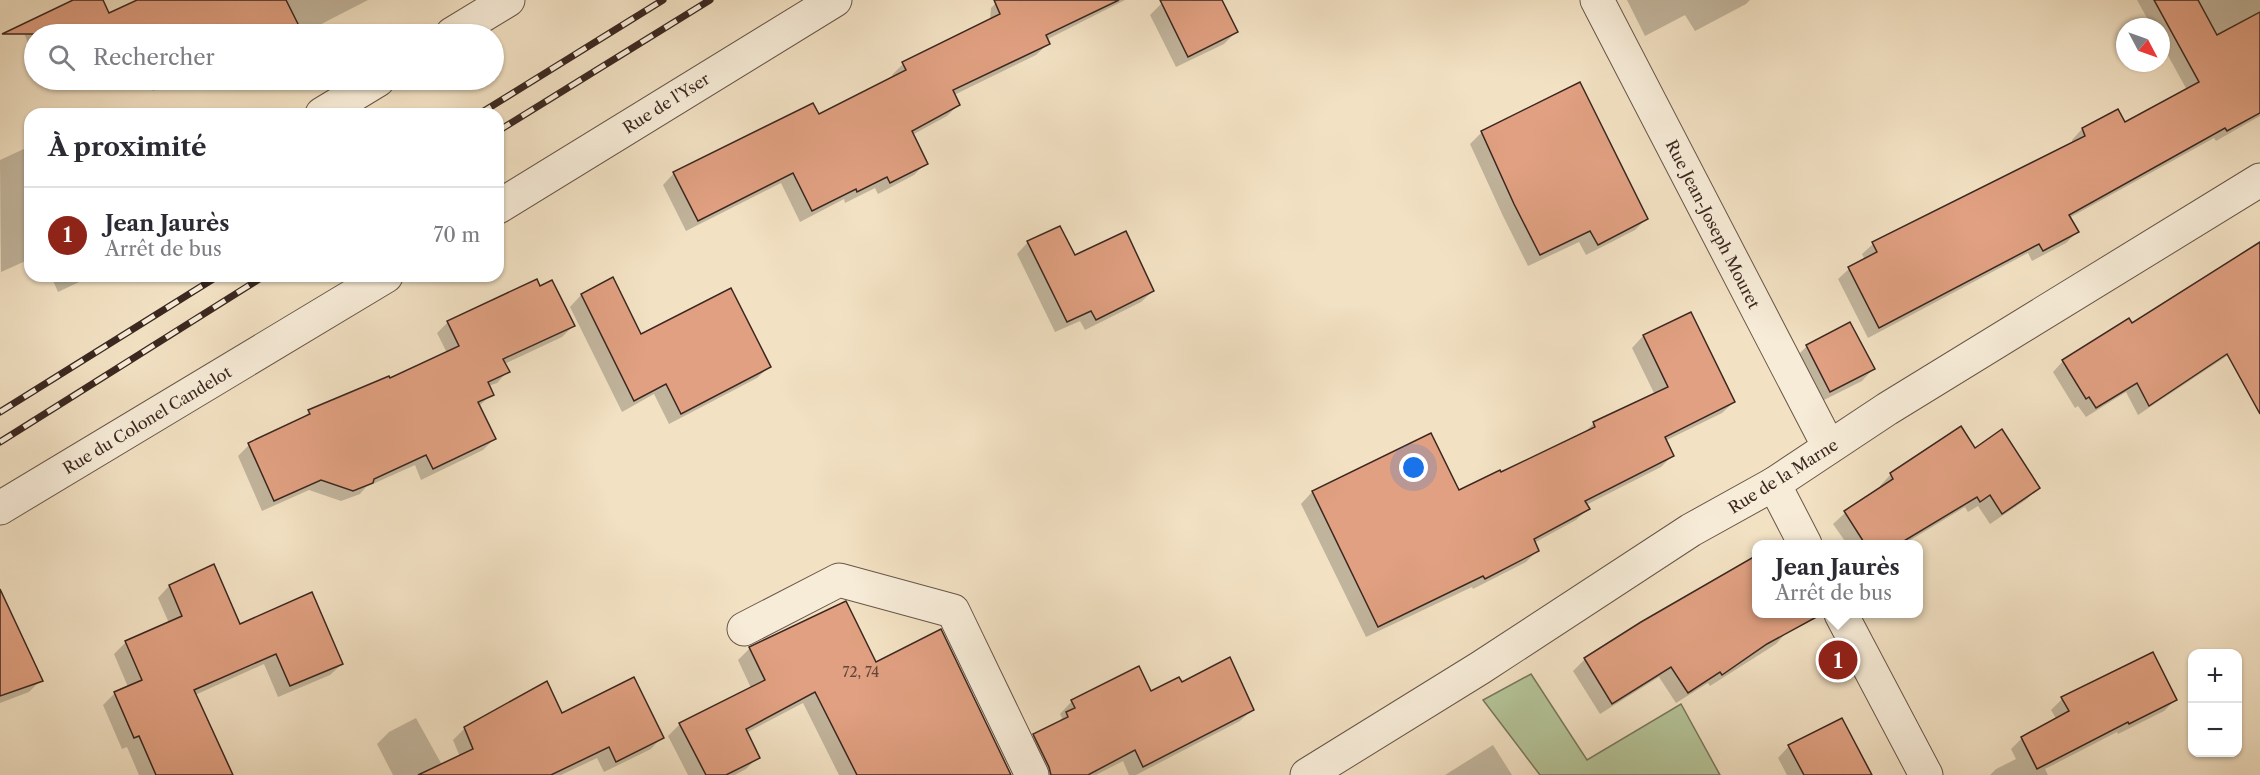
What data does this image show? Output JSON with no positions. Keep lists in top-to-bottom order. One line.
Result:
{"streets":{"street":["Rue de l'Yser","Rue Jean-Joseph Mouret","Rue du Colonel Candelot","Rue de la Marne"]},"crossings":[["Rue Jean-Joseph Mouret","Rue de la Marne"]],"house_numbers":["72, 74"],"north":"bottom right","page":{"search":"Rechercher","heading":"À proximité","list":[{"mark":"1","name":"Jean Jaurès","note":"Arrêt de bus","value":"70 m"}],"popup":["Jean Jaurès","Arrêt de bus"],"pins":"1","map_buttons":["+","−"]}}
